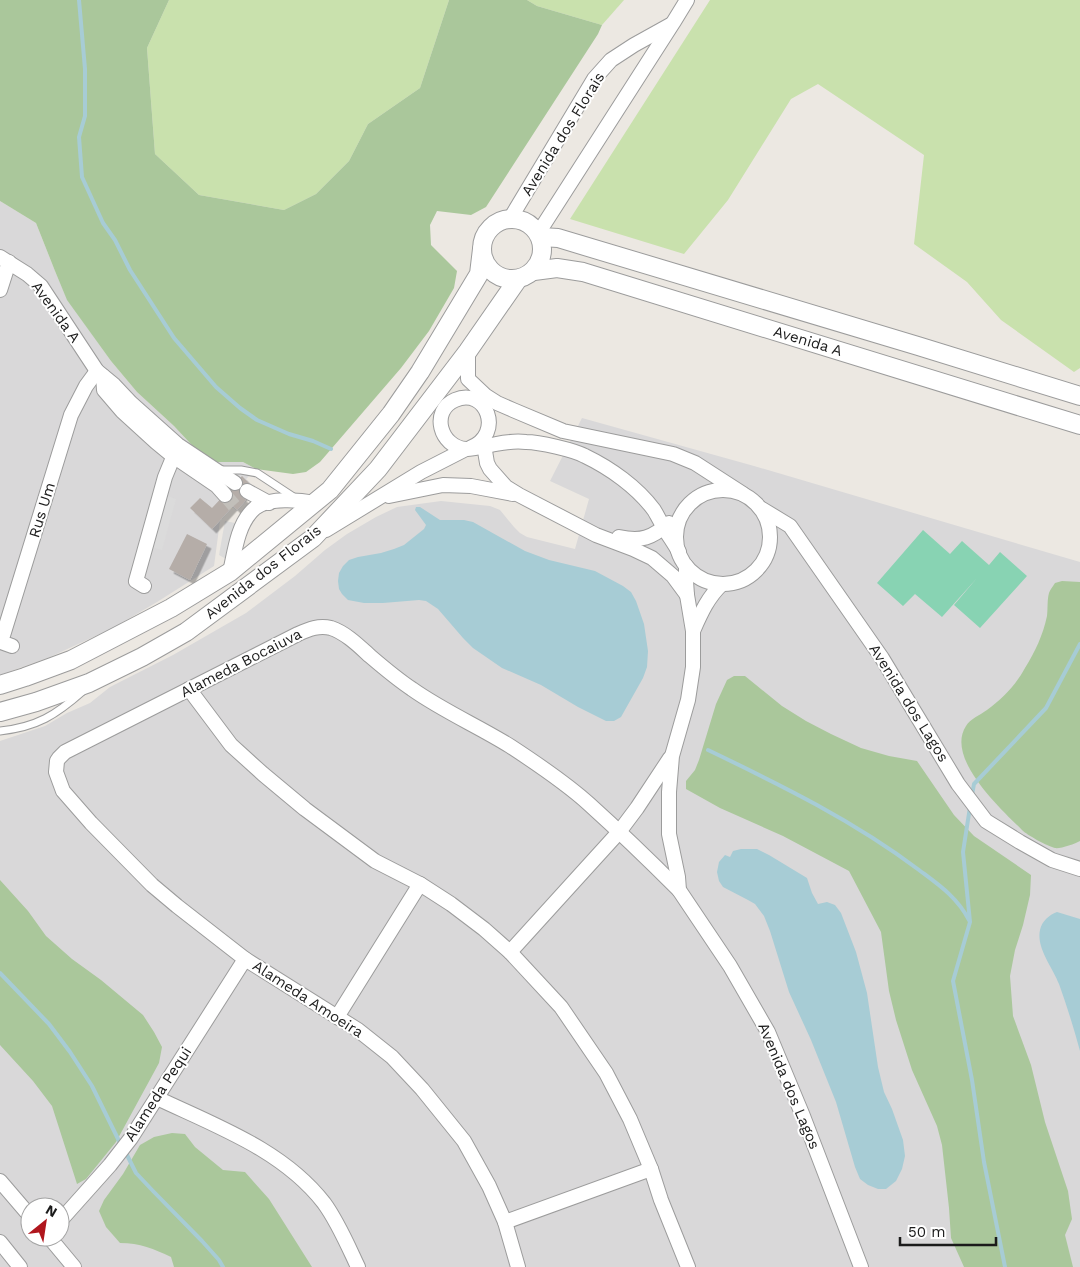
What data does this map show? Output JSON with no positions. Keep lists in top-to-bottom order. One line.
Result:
{"streets":{"street":["Avenida dos Florais","Avenida A","Rus Um","Alameda Bocaiuva","Avenida dos Lagos","Alameda Amoeira","Alameda Pequi"]},"crossings":[["Avenida dos Florais","Avenida A"],["Avenida A","Rus Um"],["Alameda Bocaiuva","Avenida dos Lagos"],["Alameda Bocaiuva","Alameda Amoeira"],["Alameda Amoeira","Alameda Pequi"]],"scale_bar":"50 m","north":"top right"}
